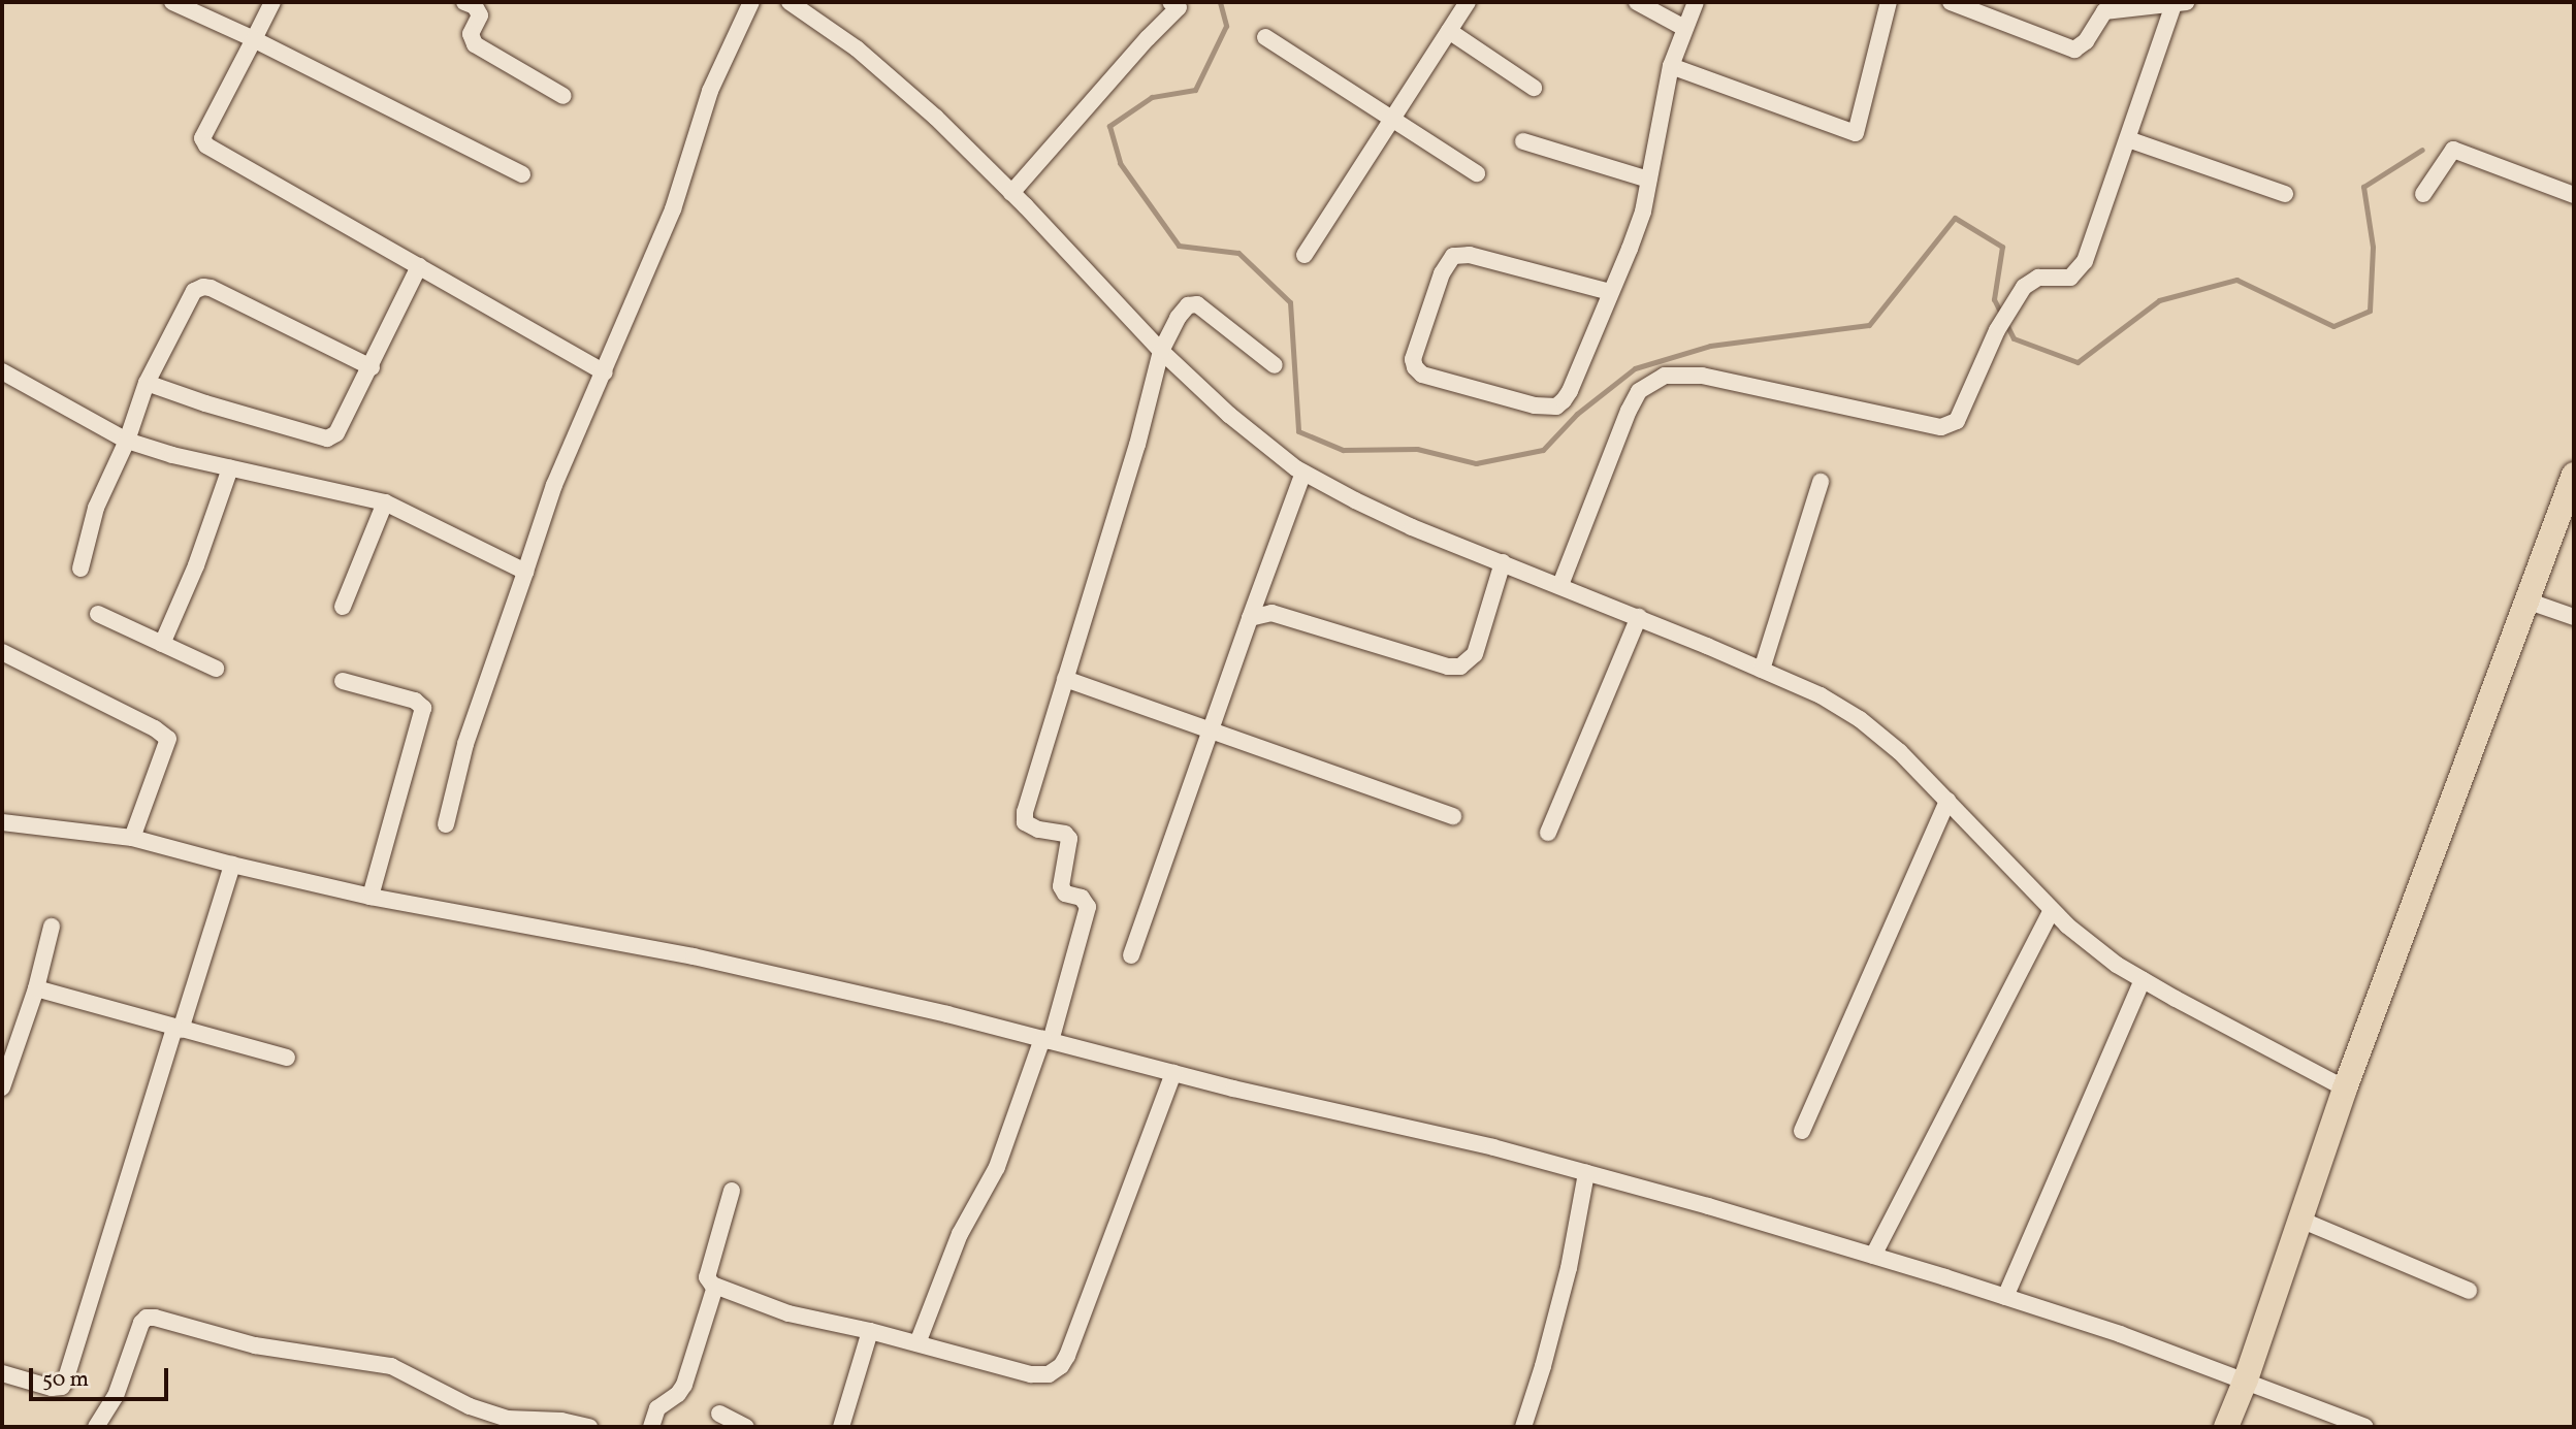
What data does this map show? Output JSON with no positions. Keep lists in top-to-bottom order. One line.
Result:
{"scale_bar":"50 m"}
